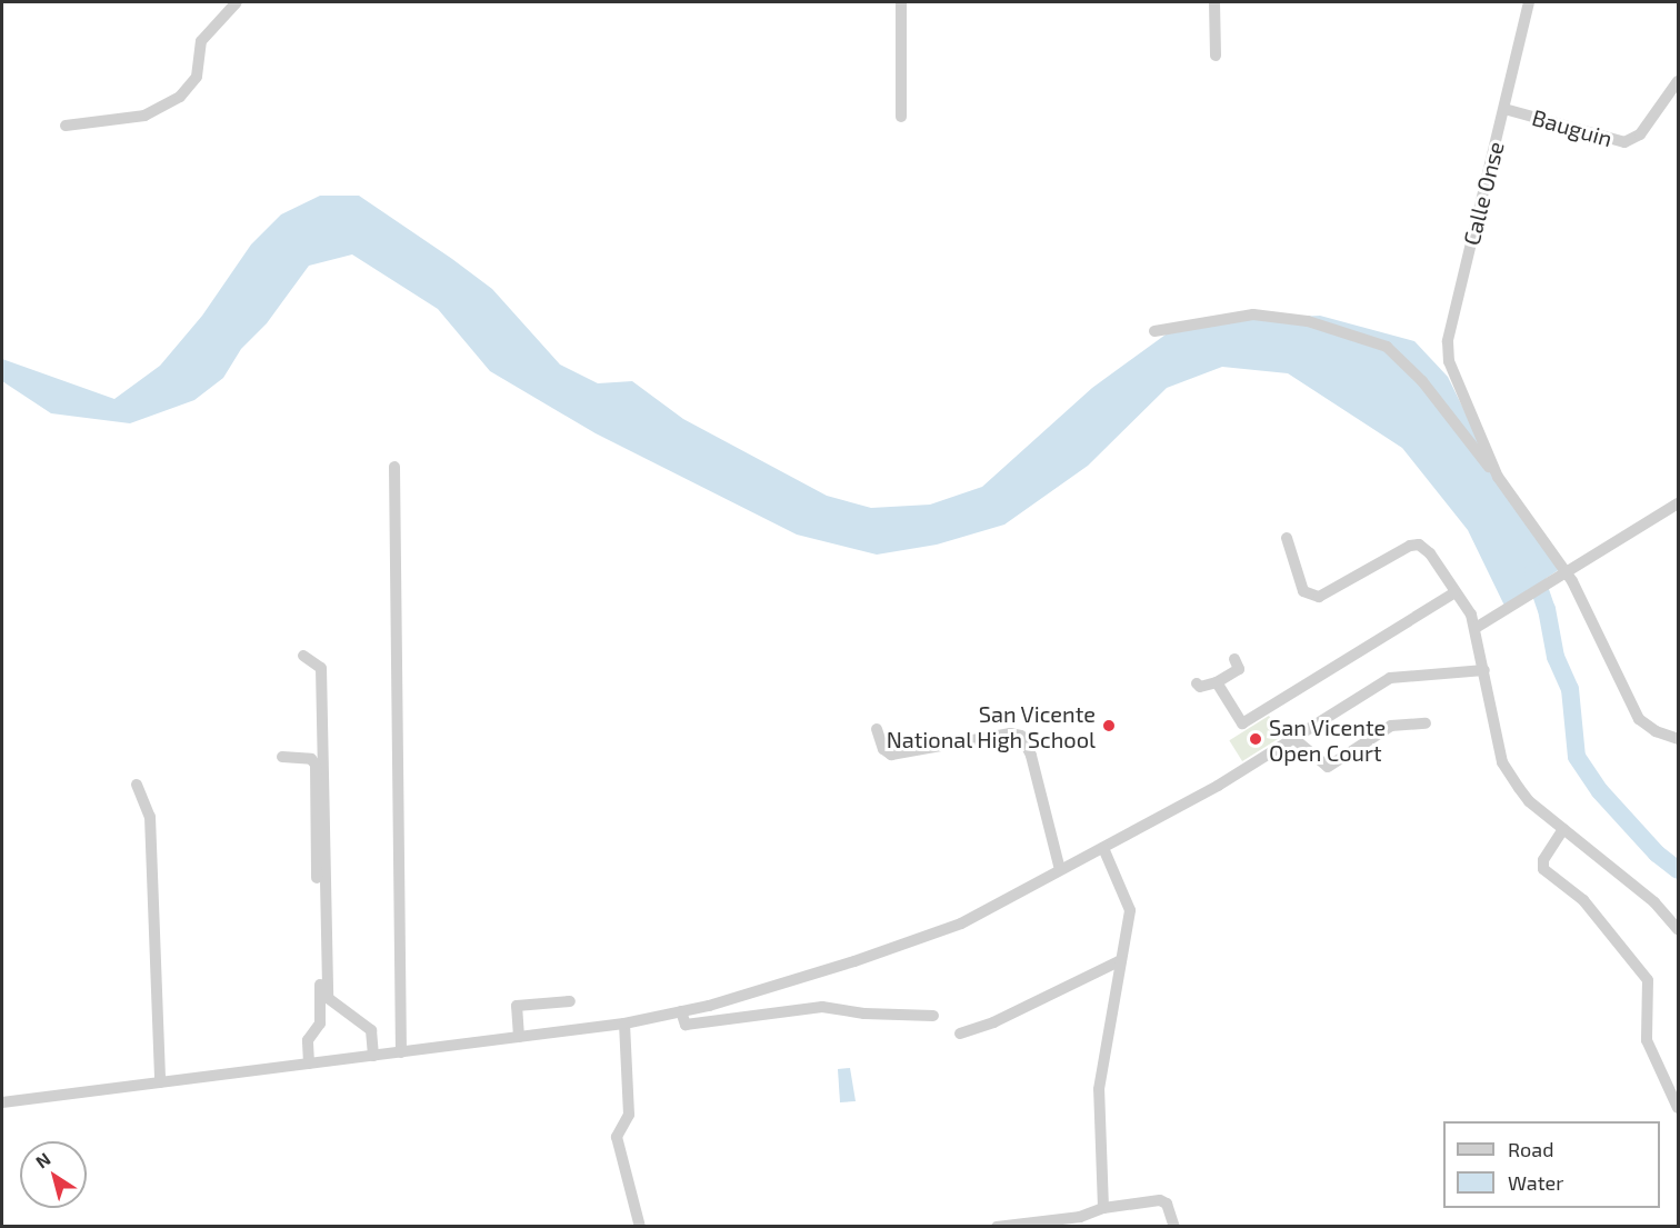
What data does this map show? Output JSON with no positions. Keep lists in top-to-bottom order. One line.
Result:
{"streets":{"street":["Bauguin","Calle Onse"]},"crossings":[["Bauguin","Calle Onse"]],"places":["San Vicente National High School","San Vicente Open Court"],"legend":["Road","Water"],"north":"top left"}
